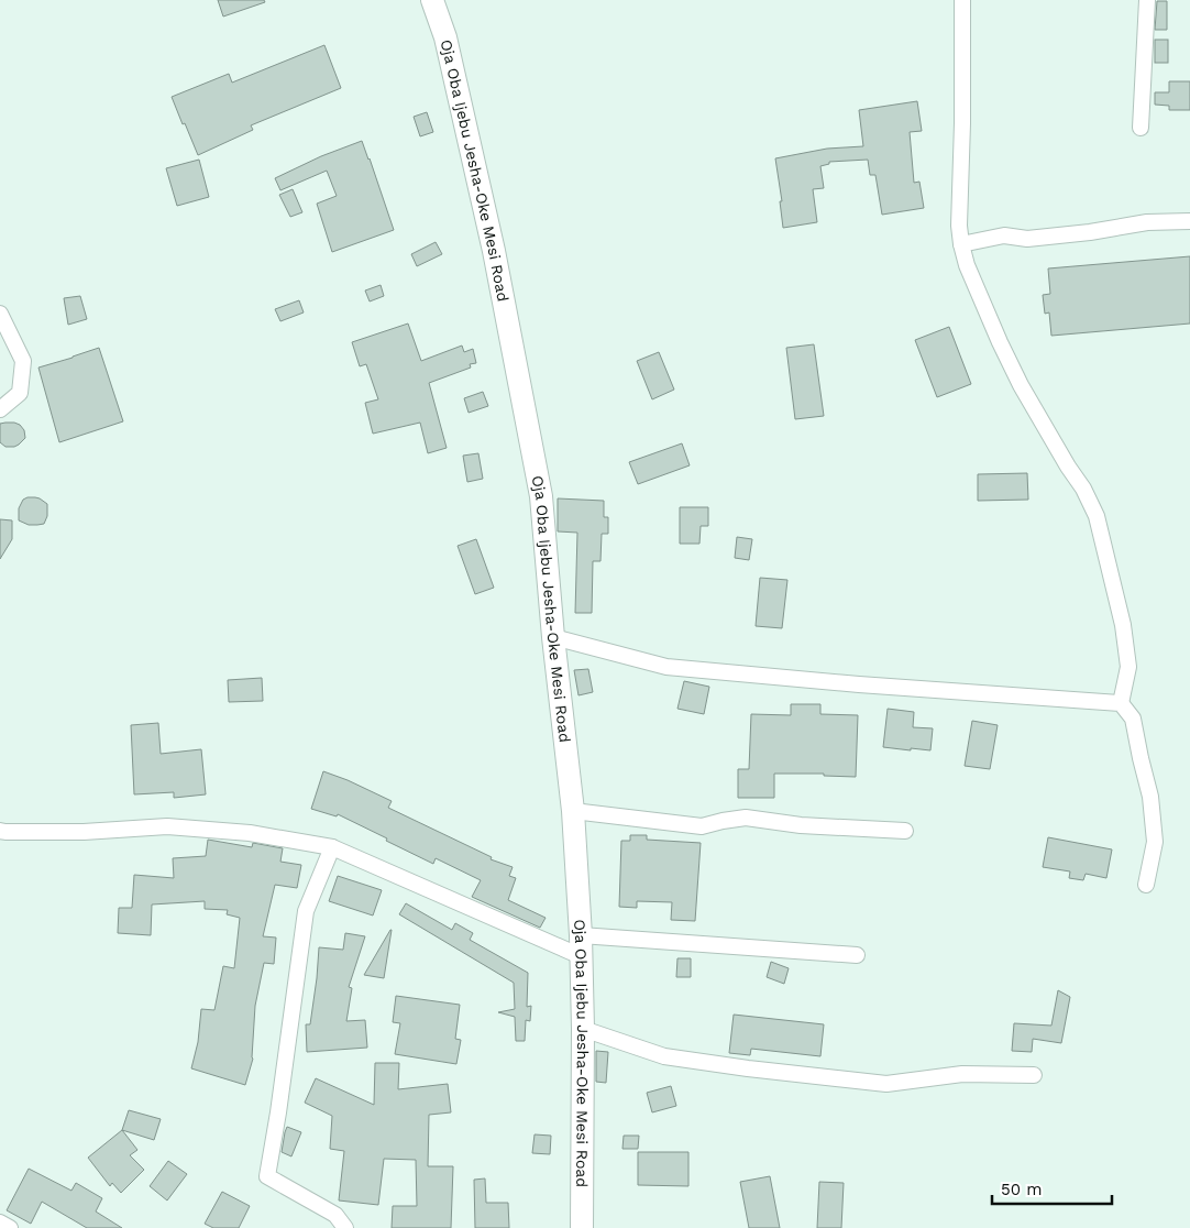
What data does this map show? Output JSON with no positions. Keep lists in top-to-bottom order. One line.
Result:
{"streets":{"main road":["Oja Oba Ijebu Jesha-Oke Mesi Road"]},"scale_bar":"50 m"}
